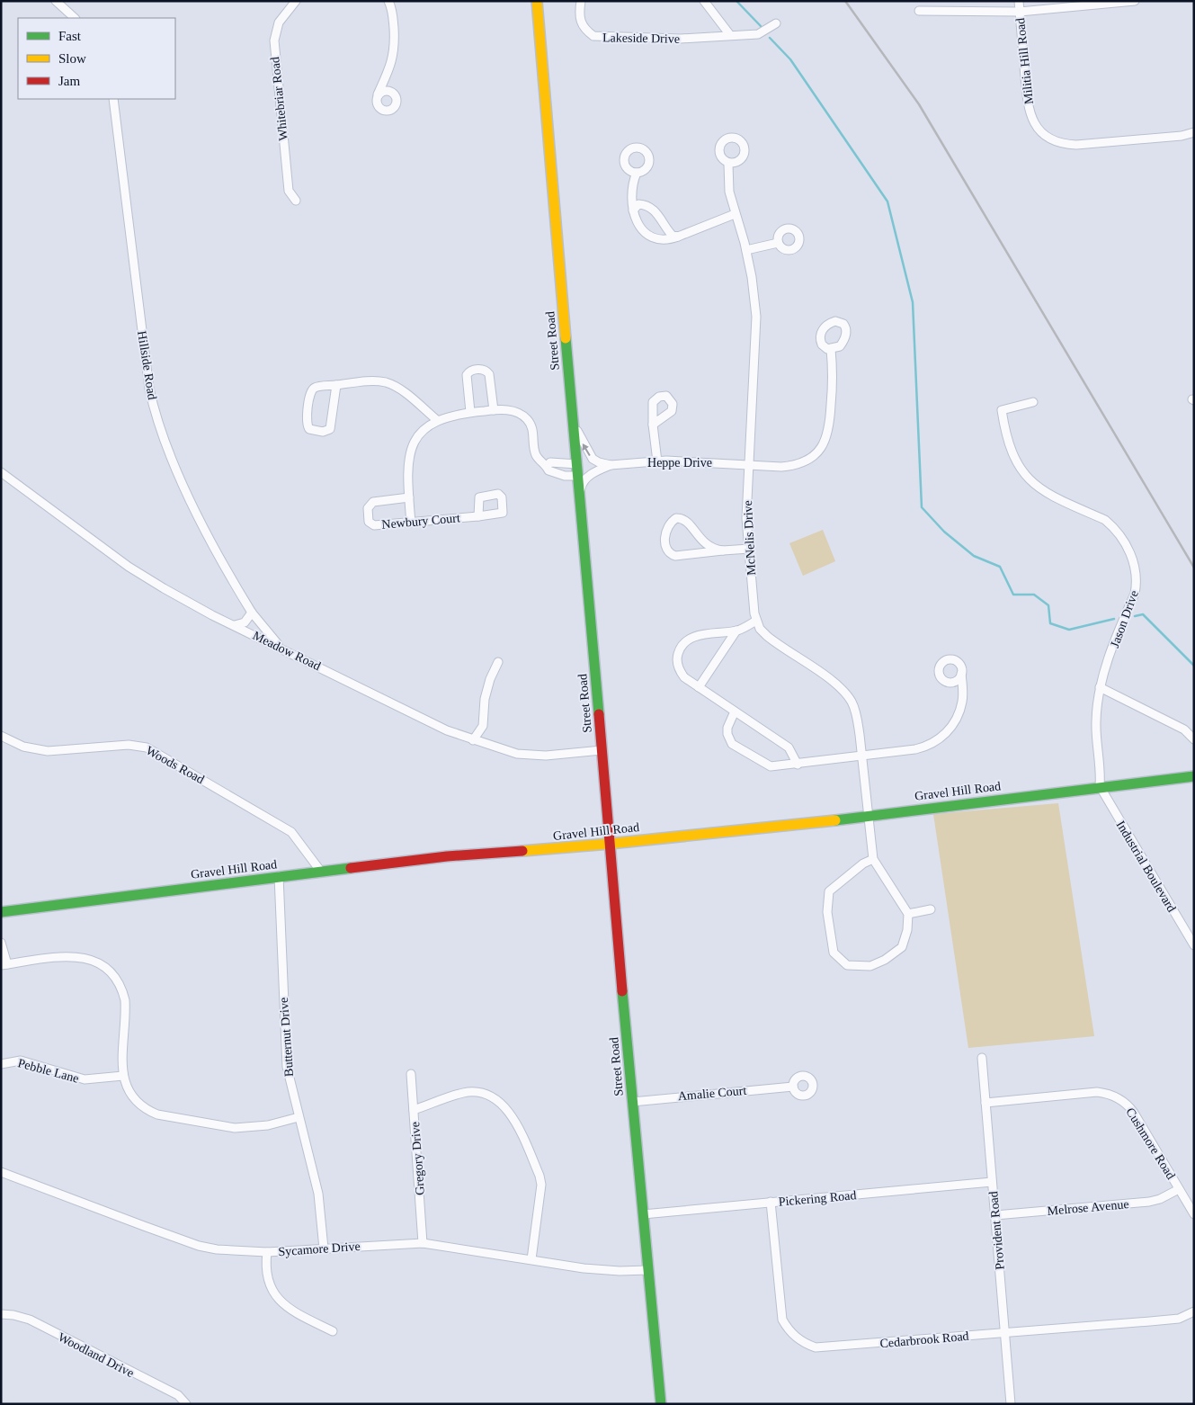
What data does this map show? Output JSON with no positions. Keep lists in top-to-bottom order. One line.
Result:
{"streets":{"main road":["Street Road","Gravel Hill Road"],"street":["Lakeside Drive","Militia Hill Road","Whitebriar Road","Hillside Road","Heppe Drive","Newbury Court","McNelis Drive","Jason Drive","Meadow Road","Woods Road","Industrial Boulevard","Butternut Drive","Pebble Lane","Amalie Court","Cushmore Road","Gregory Drive","Pickering Road","Melrose Avenue","Provident Road","Sycamore Drive","Cedarbrook Road","Woodland Drive"]},"crossings":[["Street Road","Heppe Drive"],["Street Road","Meadow Road"],["Street Road","Gravel Hill Road"],["Street Road","Amalie Court"],["Street Road","Pickering Road"],["Street Road","Sycamore Drive"],["Hillside Road","Meadow Road"],["Heppe Drive","McNelis Drive"],["Jason Drive","Gravel Hill Road"],["Jason Drive","Industrial Boulevard"],["Woods Road","Gravel Hill Road"],["Gravel Hill Road","Industrial Boulevard"],["Gravel Hill Road","Butternut Drive"],["Butternut Drive","Sycamore Drive"],["Cushmore Road","Melrose Avenue"],["Cushmore Road","Provident Road"],["Gregory Drive","Sycamore Drive"],["Pickering Road","Provident Road"],["Pickering Road","Cedarbrook Road"],["Melrose Avenue","Provident Road"],["Provident Road","Cedarbrook Road"]],"legend":["Fast","Slow","Jam"]}
